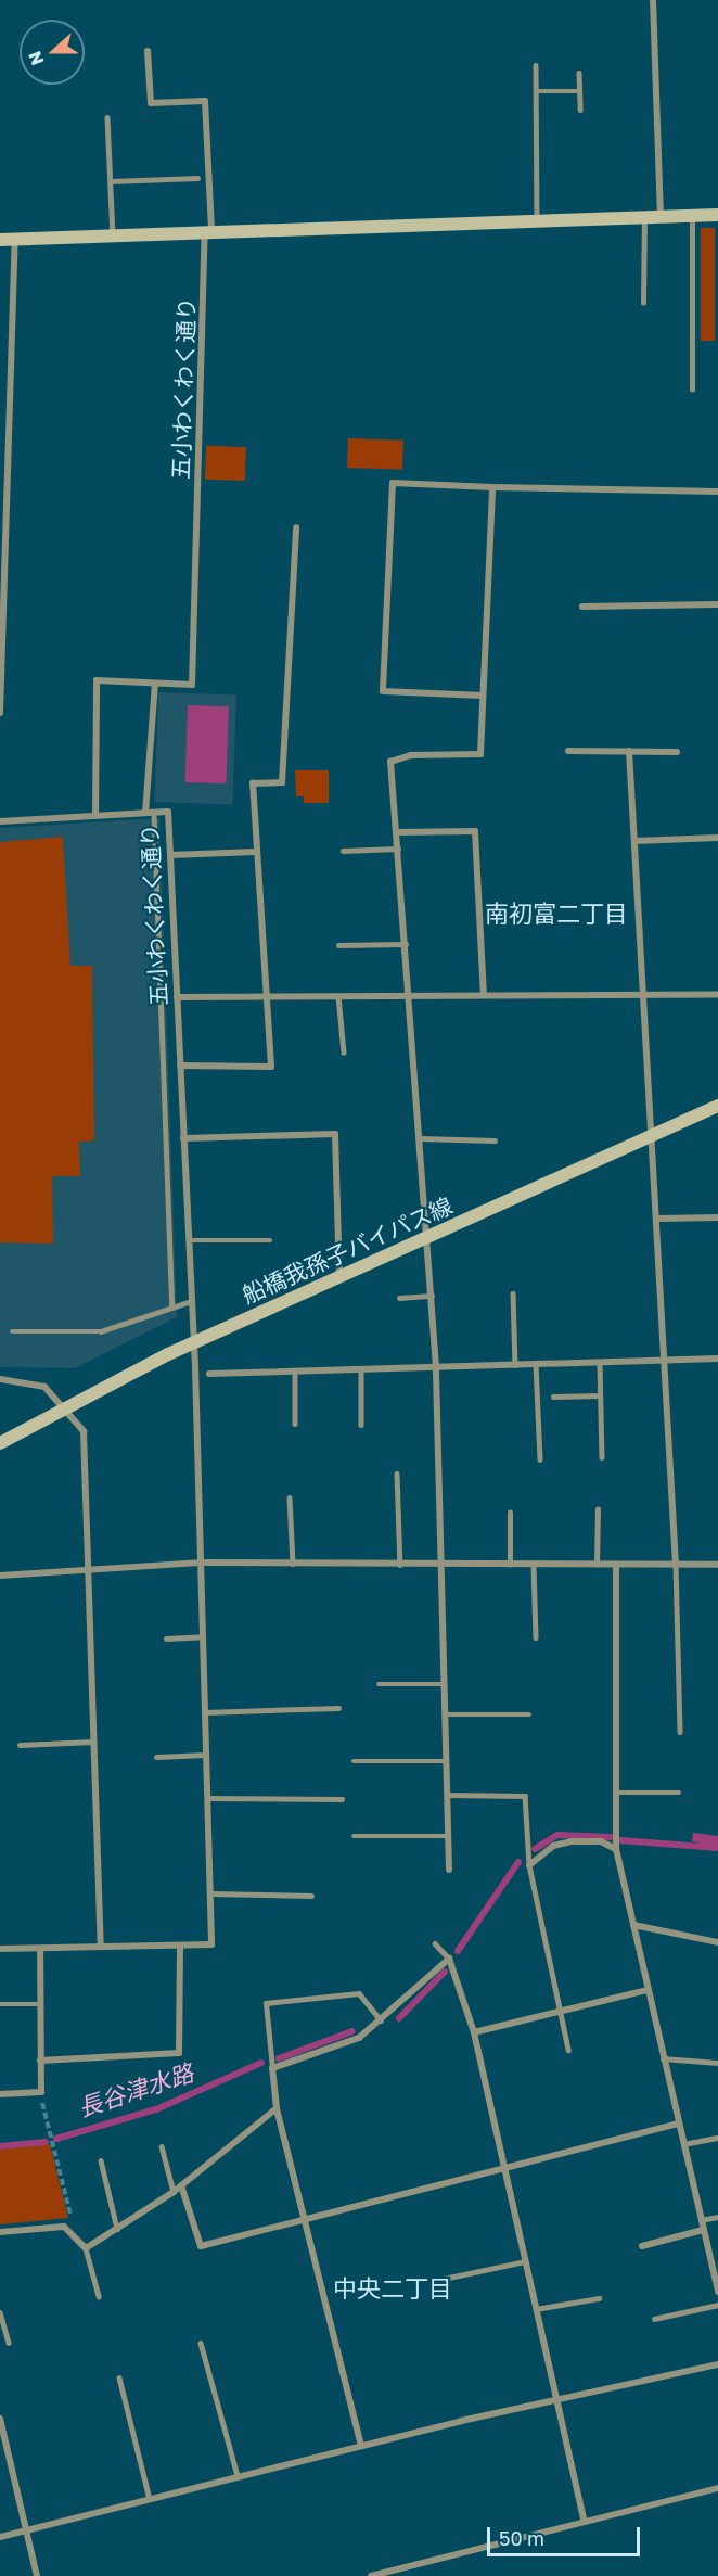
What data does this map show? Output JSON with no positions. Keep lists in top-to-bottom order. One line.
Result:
{"streets":{"street":["五小わくわく通り","船橋我孫子バイパス線"]},"crossings":[["五小わくわく通り","船橋我孫子バイパス線"]],"districts":["南初富二丁目","中央二丁目"],"water":["長谷津水路"],"scale_bar":"50 m","north":"left"}
